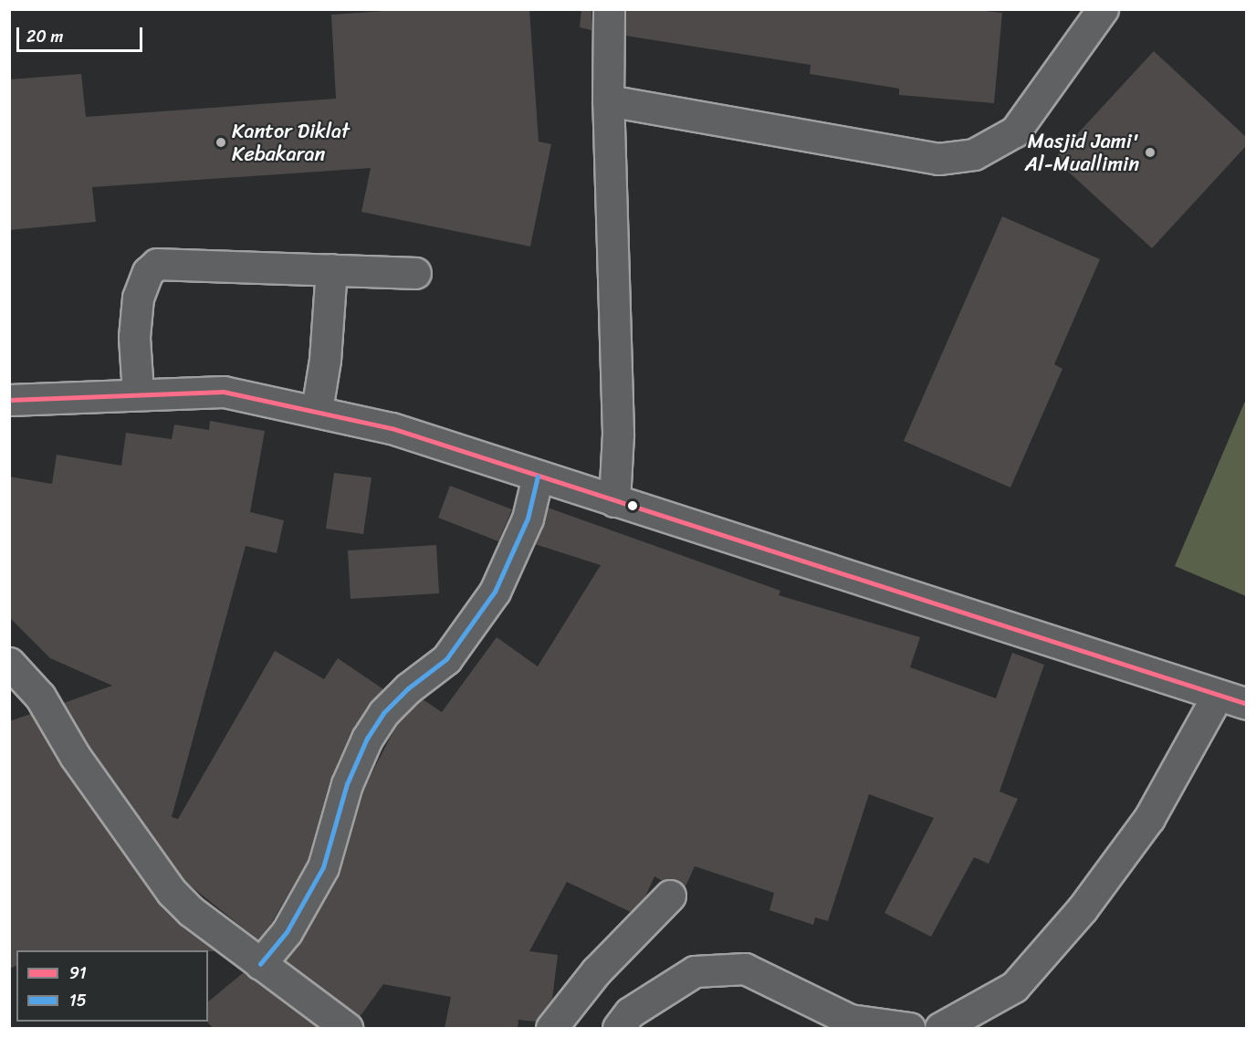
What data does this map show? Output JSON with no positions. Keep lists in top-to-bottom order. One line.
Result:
{"places":["Kantor Diklat Kebakaran","Masjid Jami' Al-Muallimin"],"lines":["transit line 91","transit line 15"],"legend":["91","15"],"scale_bar":"20 m"}
